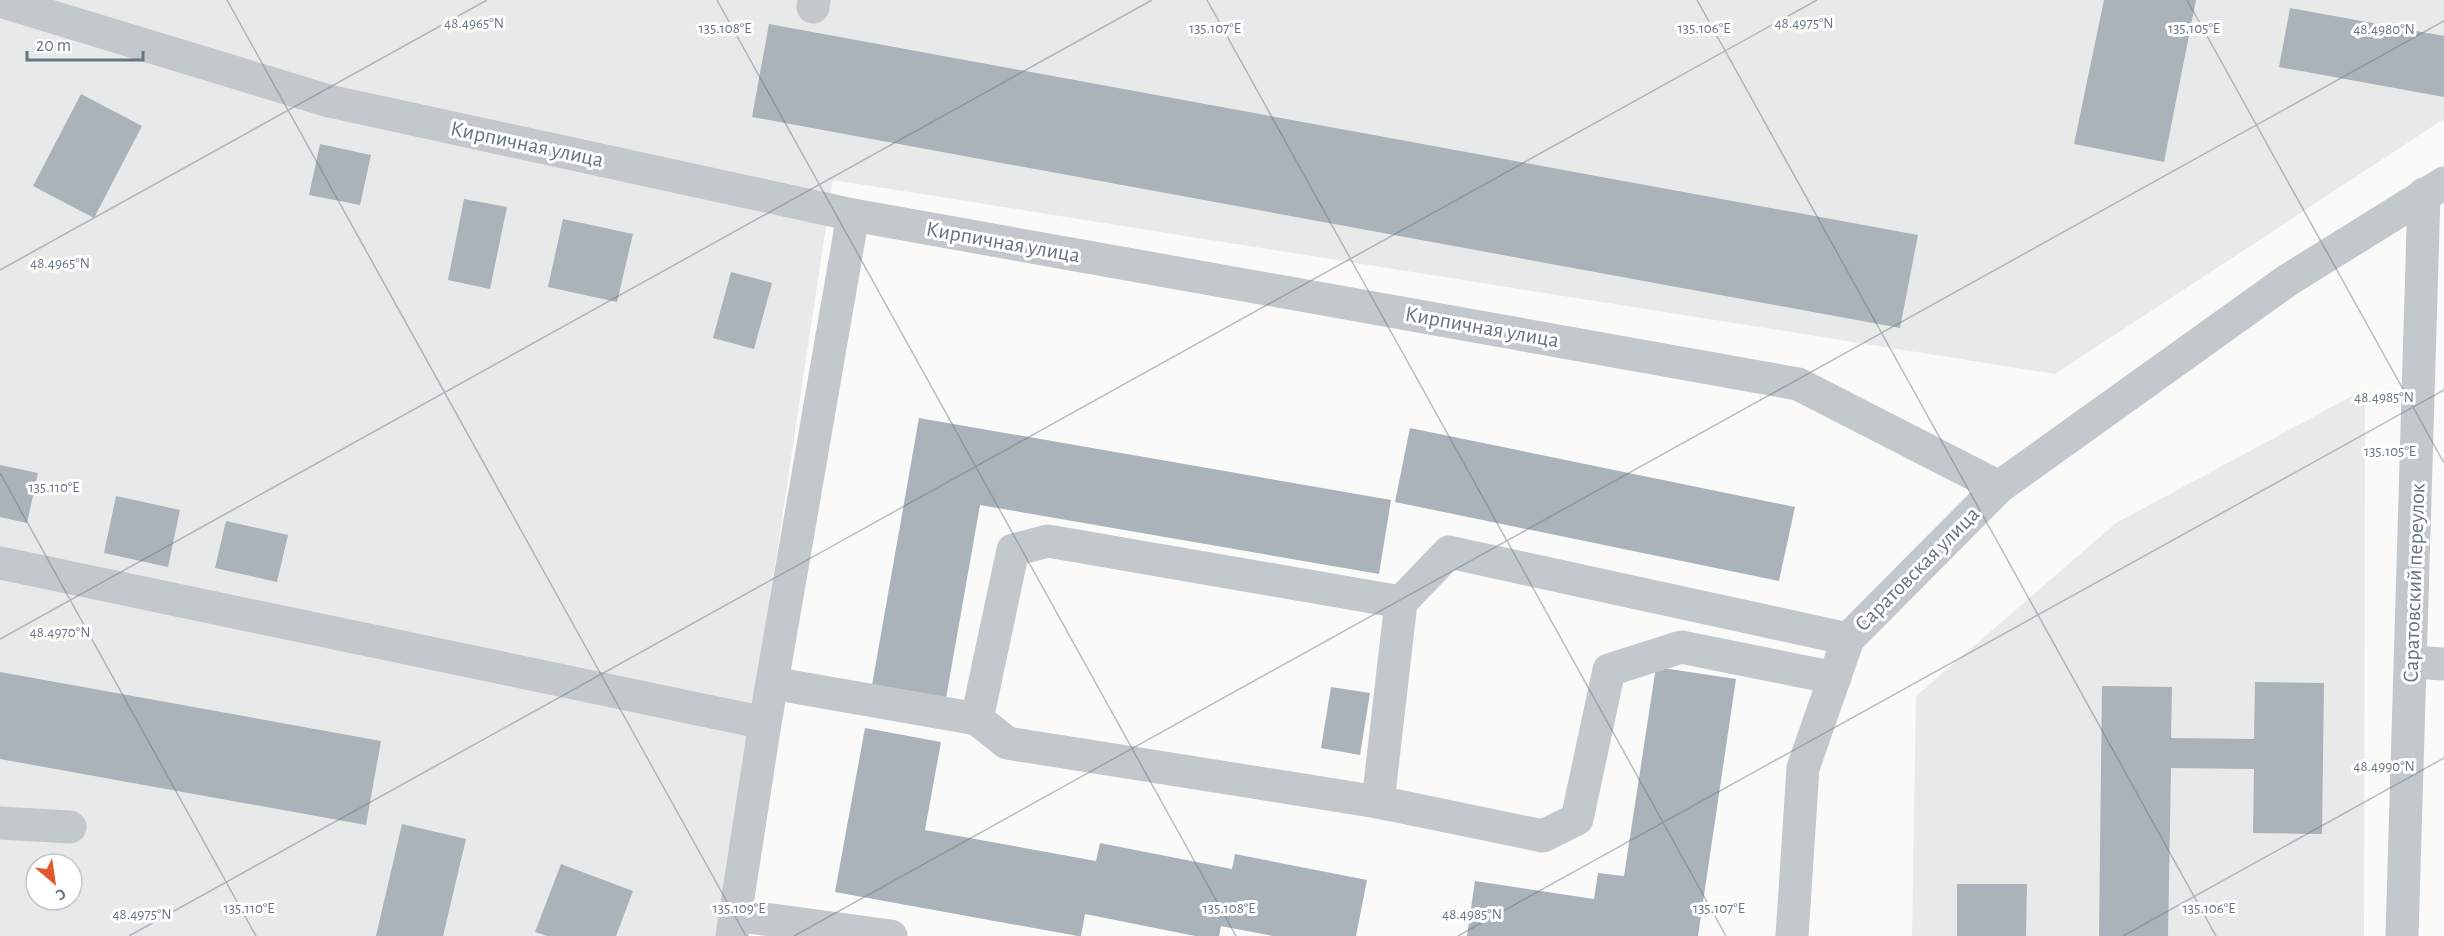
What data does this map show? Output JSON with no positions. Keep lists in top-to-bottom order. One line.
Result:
{"streets":{"street":["Кирпичная улица","Саратовская улица","Саратовский переулок"]},"crossings":[["Кирпичная улица","Саратовская улица"],["Саратовская улица","Саратовский переулок"]],"scale_bar":"20 m","north":"bottom right","coordinates":["48.4965°N","48.4975°N","135.108°E","135.107°E","135.106°E","135.105°E","48.4980°N","48.4985°N","135.110°E","48.4970°N","48.4990°N","135.109°E"]}
